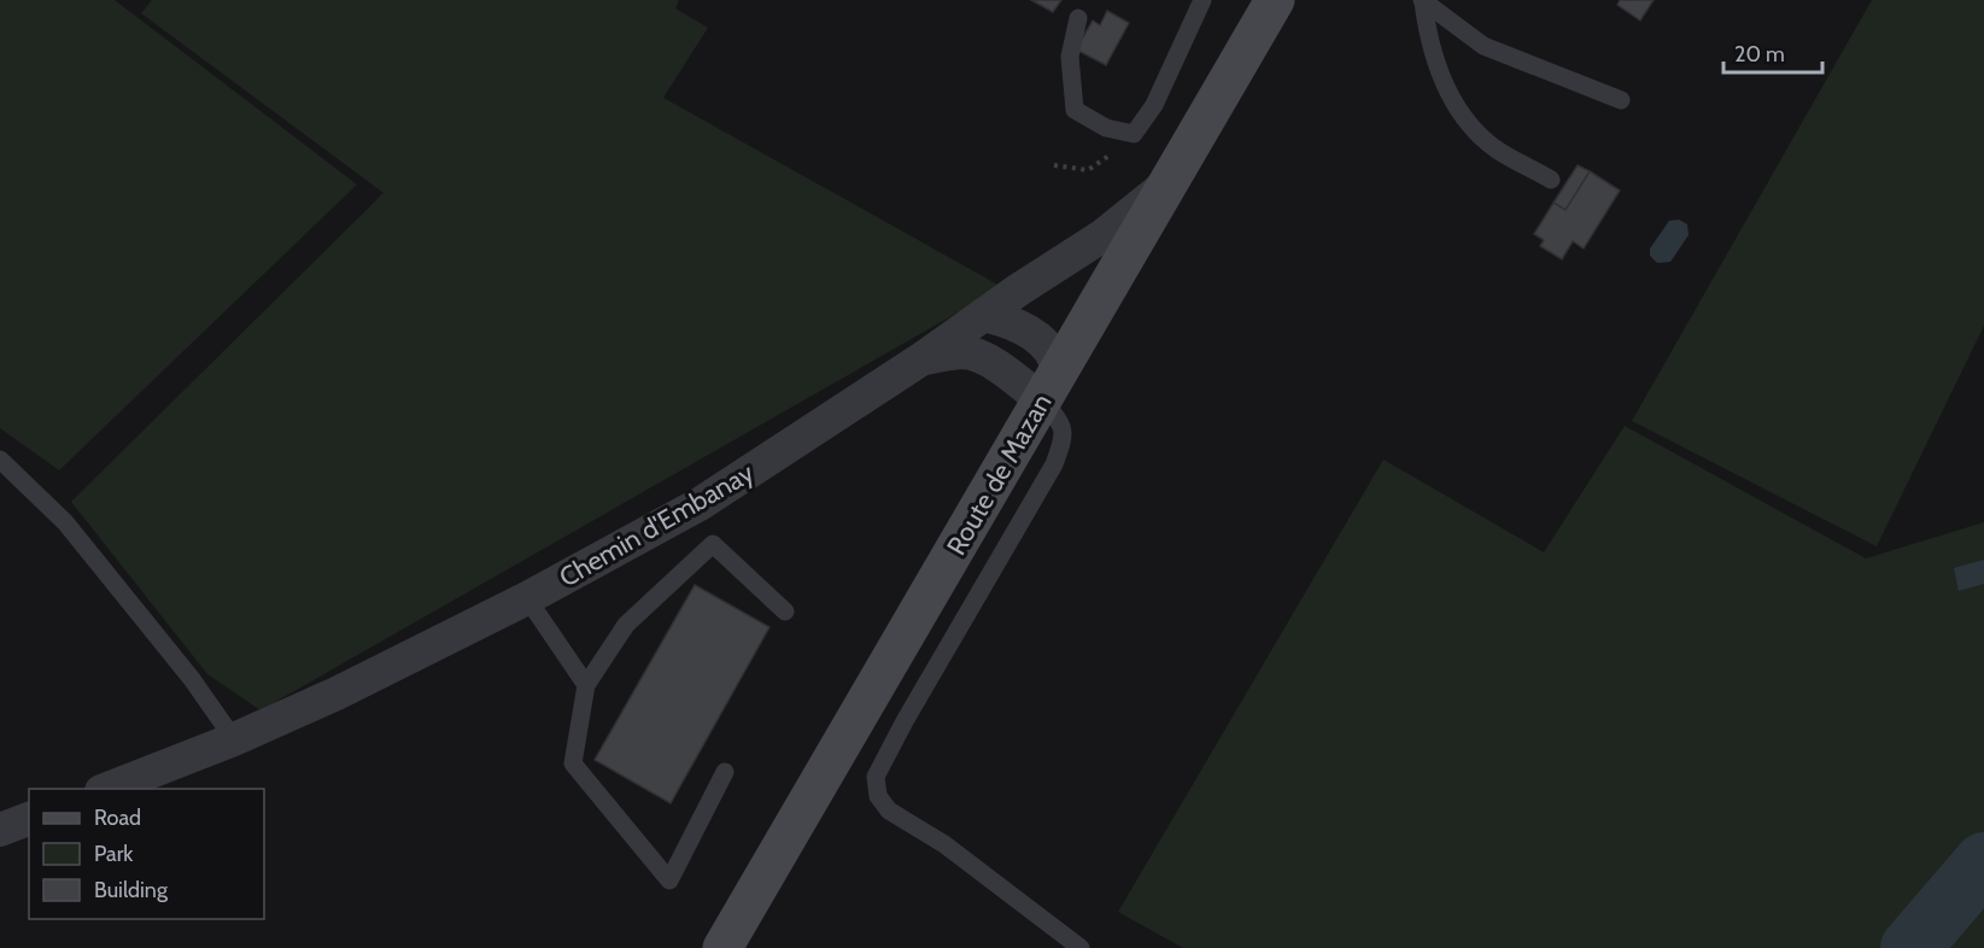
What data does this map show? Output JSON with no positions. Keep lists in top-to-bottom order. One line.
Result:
{"streets":{"main road":["Route de Mazan"],"street":["Chemin d'Embanay"]},"crossings":[["Route de Mazan","Chemin d'Embanay"]],"legend":["Road","Park","Building"],"scale_bar":"20 m"}
